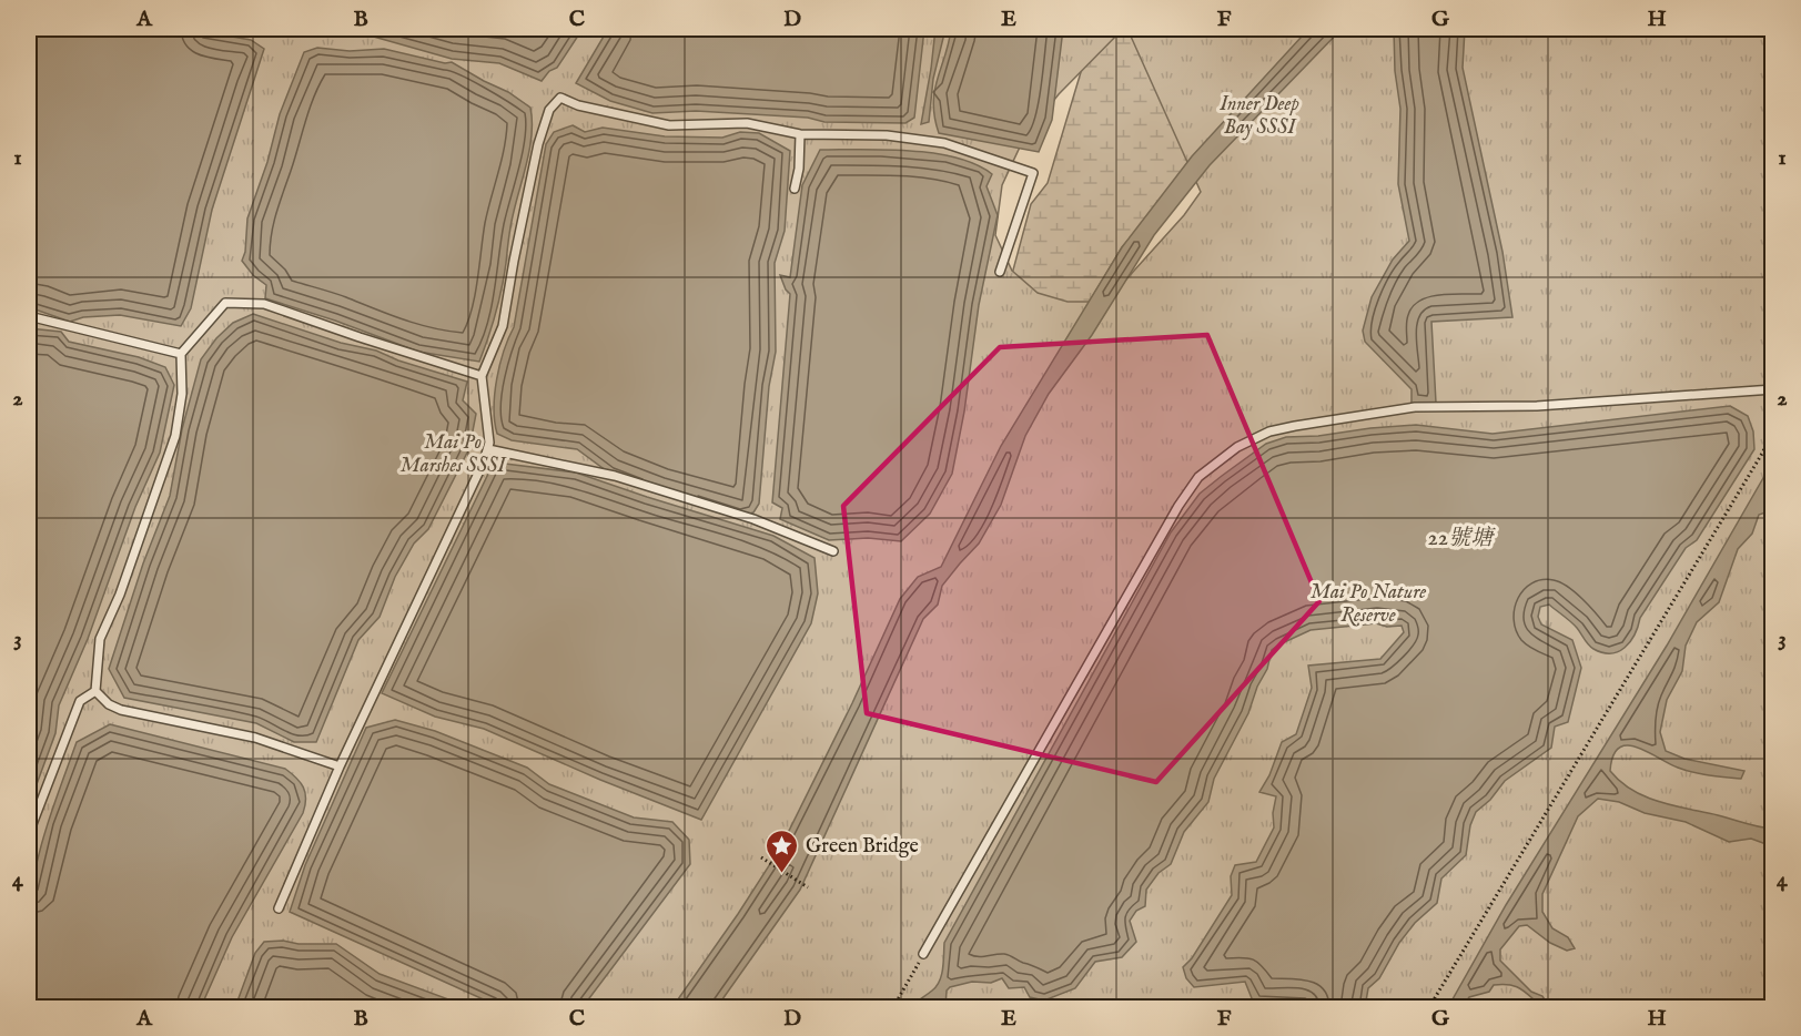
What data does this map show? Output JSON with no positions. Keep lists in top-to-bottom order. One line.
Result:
{"water":["22號塘"],"parks":["Inner Deep Bay SSSI","Mai Po Marshes SSSI","Mai Po Nature Reserve"],"places":{"place":["Green Bridge"]},"grid":{"columns":["A","B","C","D","E","F","G","H"],"rows":["1","2","3","4"]}}
